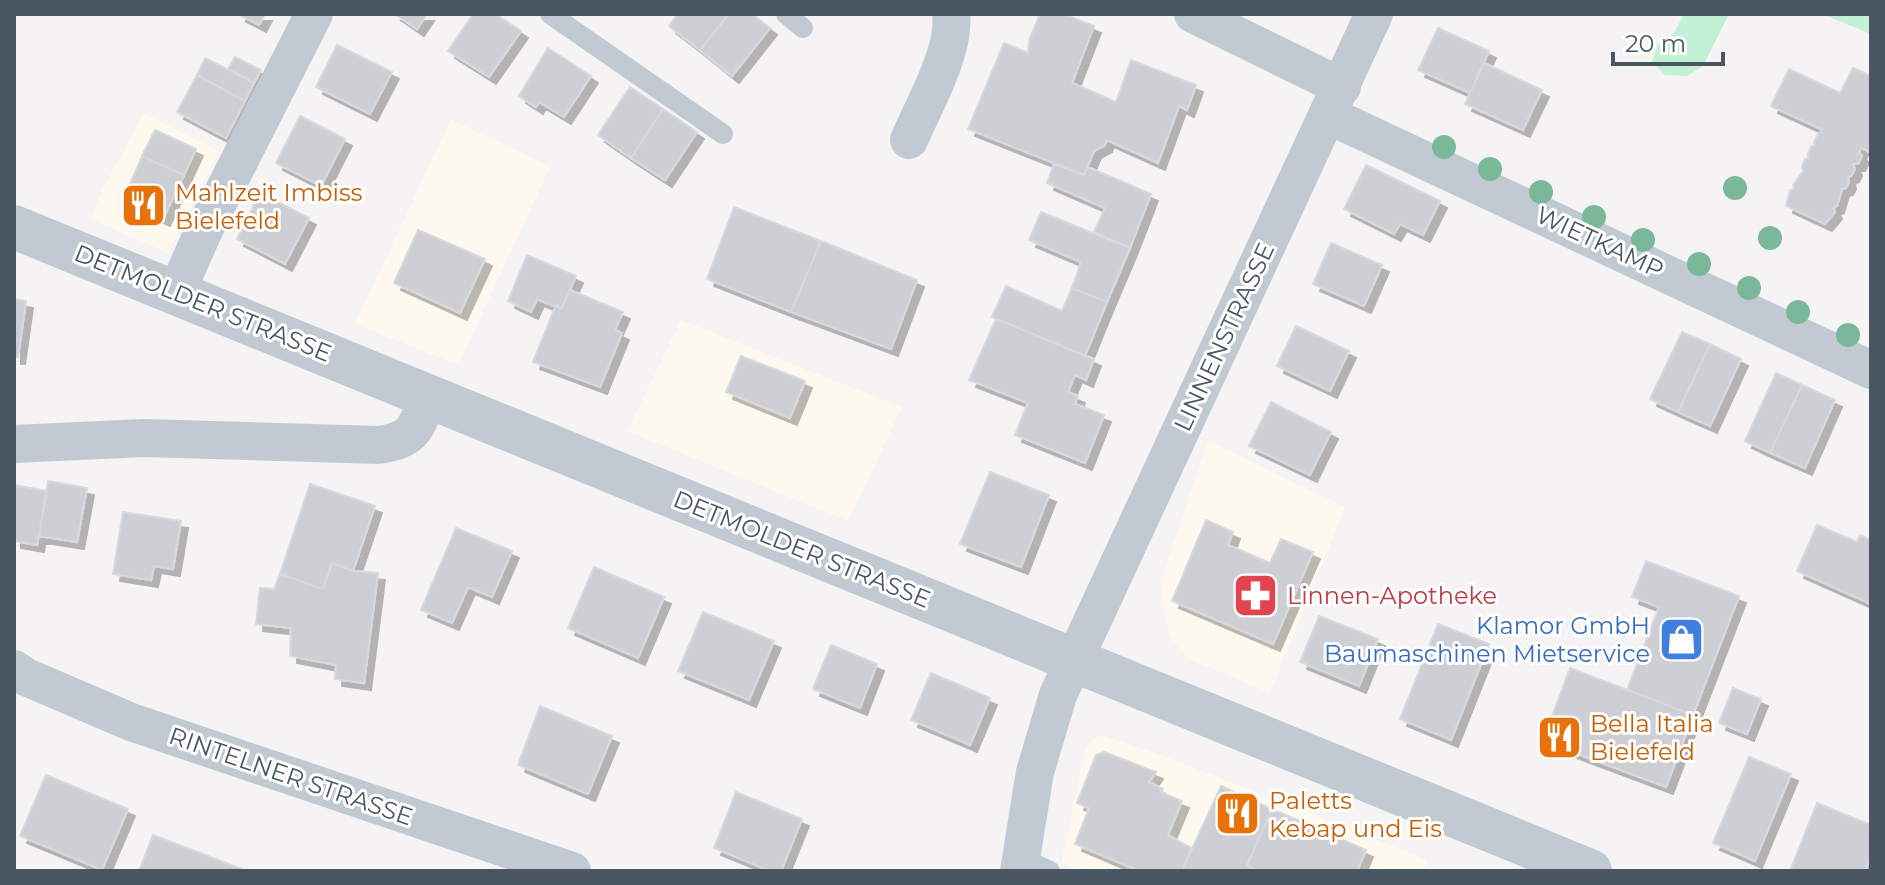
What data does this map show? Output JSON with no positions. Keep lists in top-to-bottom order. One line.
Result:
{"streets":{"street":["WIETKAMP","DETMOLDER STRASSE","LINNENSTRASSE","RINTELNER STRASSE"]},"crossings":[["WIETKAMP","LINNENSTRASSE"],["DETMOLDER STRASSE","LINNENSTRASSE"]],"places":{"restaurant":["Mahlzeit Imbiss Bielefeld","Bella Italia Bielefeld","Paletts Kebap und Eis"],"pharmacy":["Linnen-Apotheke"],"shop":["Klamor GmbH Baumaschinen Mietservice"]},"scale_bar":"20 m"}
